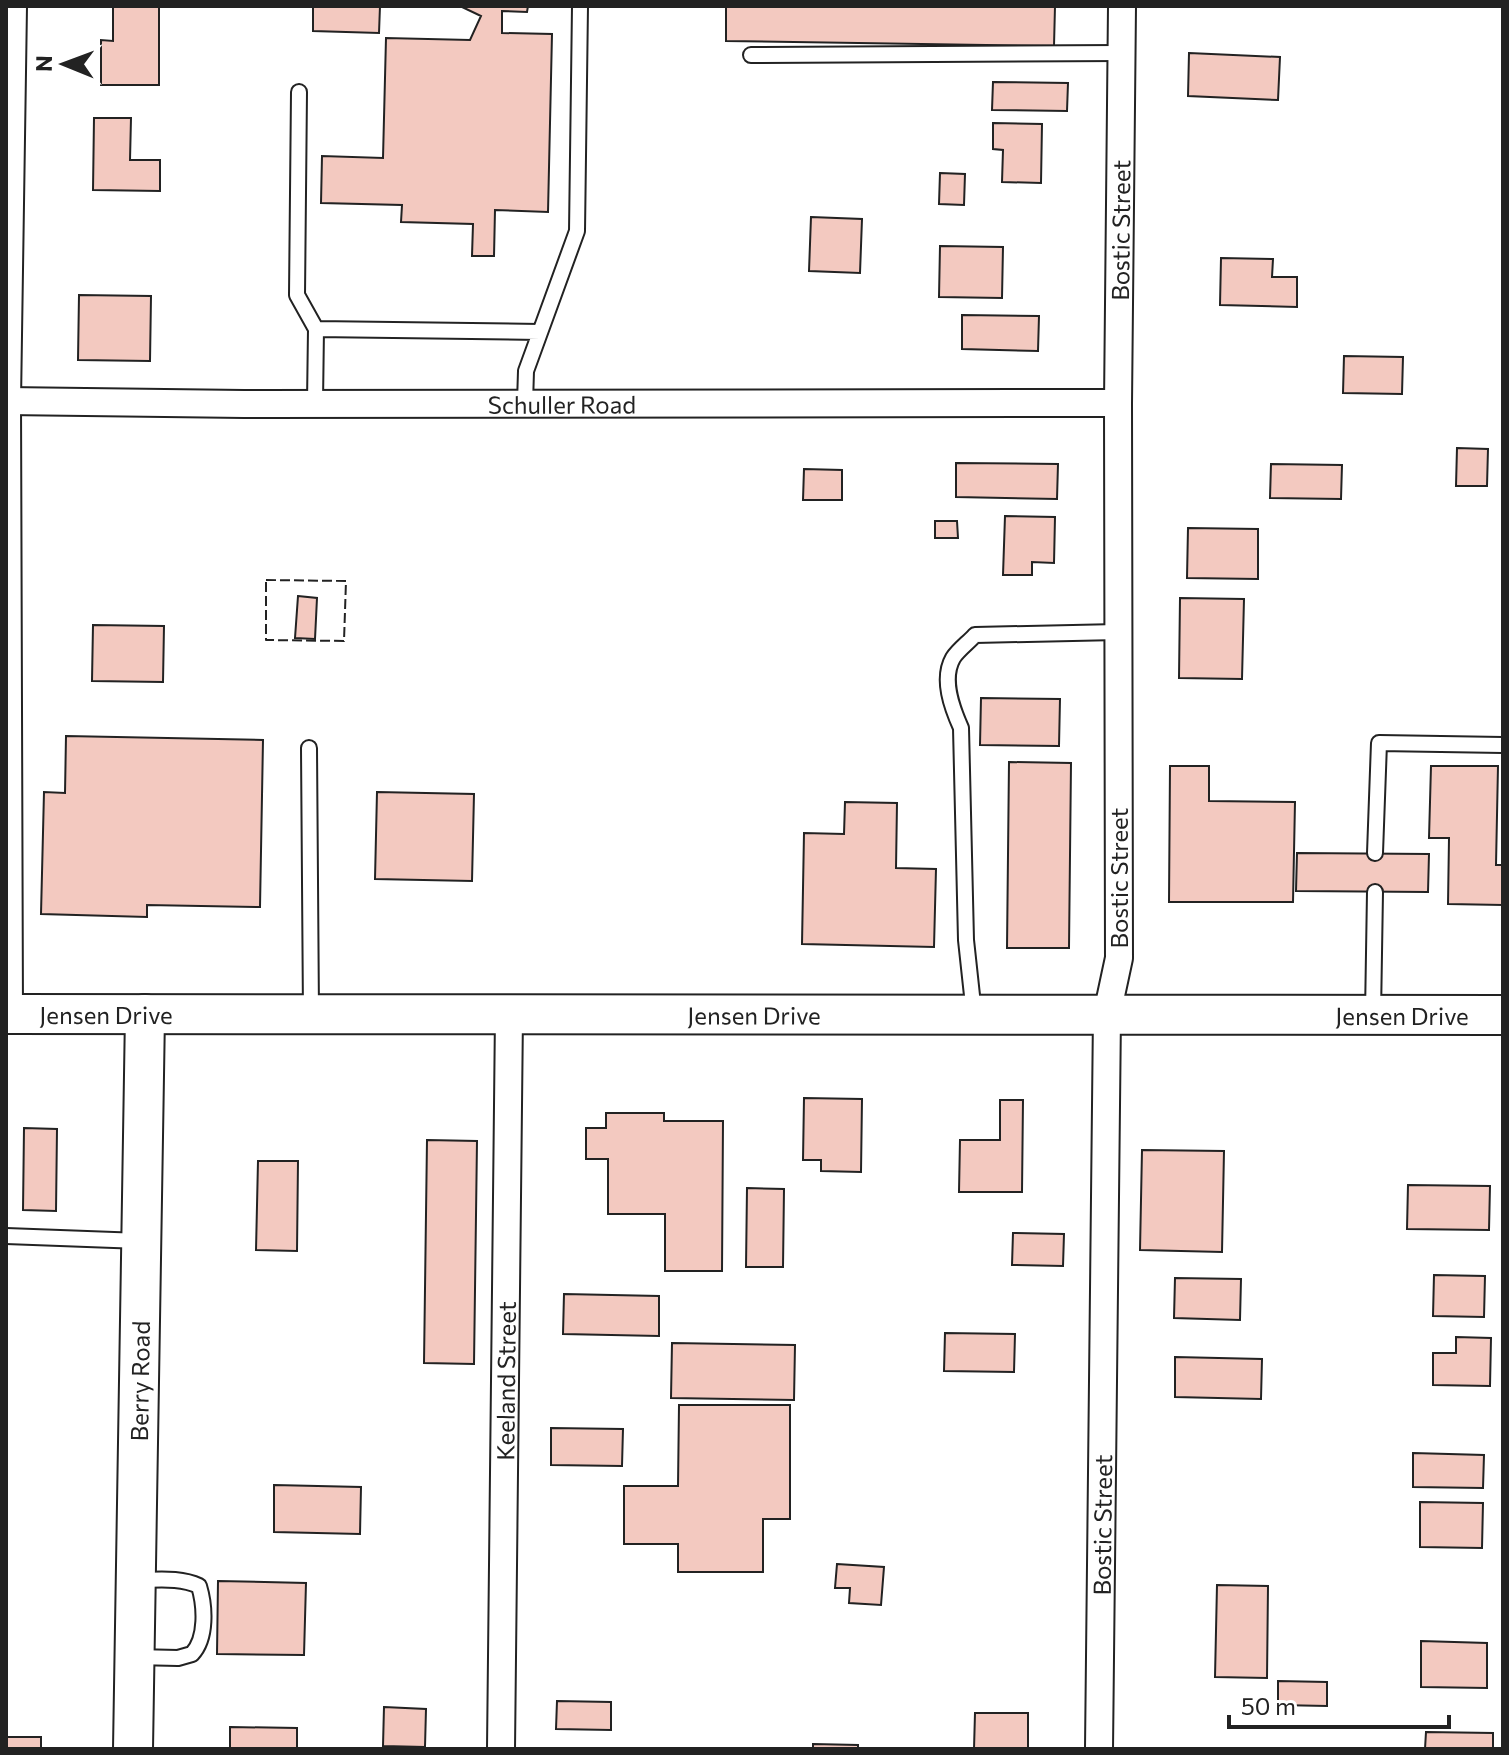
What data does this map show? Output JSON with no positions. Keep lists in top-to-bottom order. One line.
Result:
{"streets":{"main road":["Jensen Drive","Berry Road"],"street":["Bostic Street","Schuller Road","Keeland Street"]},"crossings":[["Bostic Street","Schuller Road"],["Bostic Street","Jensen Drive"],["Jensen Drive","Berry Road"],["Jensen Drive","Keeland Street"]],"scale_bar":"50 m","north":"left"}
